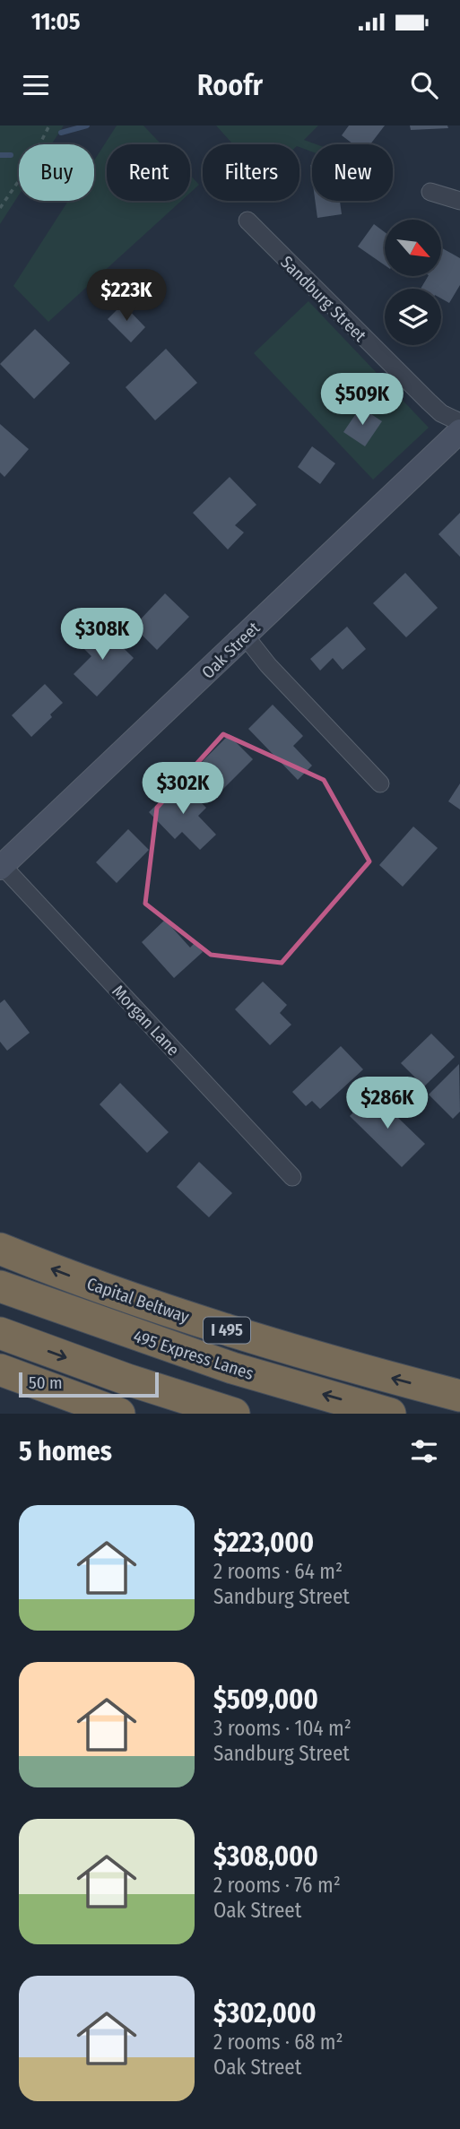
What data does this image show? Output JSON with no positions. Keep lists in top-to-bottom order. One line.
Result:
{"streets":{"highway":["Capital Beltway","I 495","495 Express Lanes"],"street":["Sandburg Street","Oak Street","Morgan Lane"]},"crossings":[["Oak Street","Morgan Lane"]],"scale_bar":"50 m","north":"bottom right","page":{"status":"11:05","header":"Roofr","chip":["Buy","Rent","Filters","New"],"price":["$223K","$509K","$308K","$302K","$286K"],"scale":"50 m","heading":"5 homes","list":[{"name":"$223,000","note":"2 rooms · 64 m² · Sandburg Street"},{"name":"$509,000","note":"3 rooms · 104 m² · Sandburg Street"},{"name":"$308,000","note":"2 rooms · 76 m² · Oak Street"},{"name":"$302,000","note":"2 rooms · 68 m² · Oak Street"}]}}
